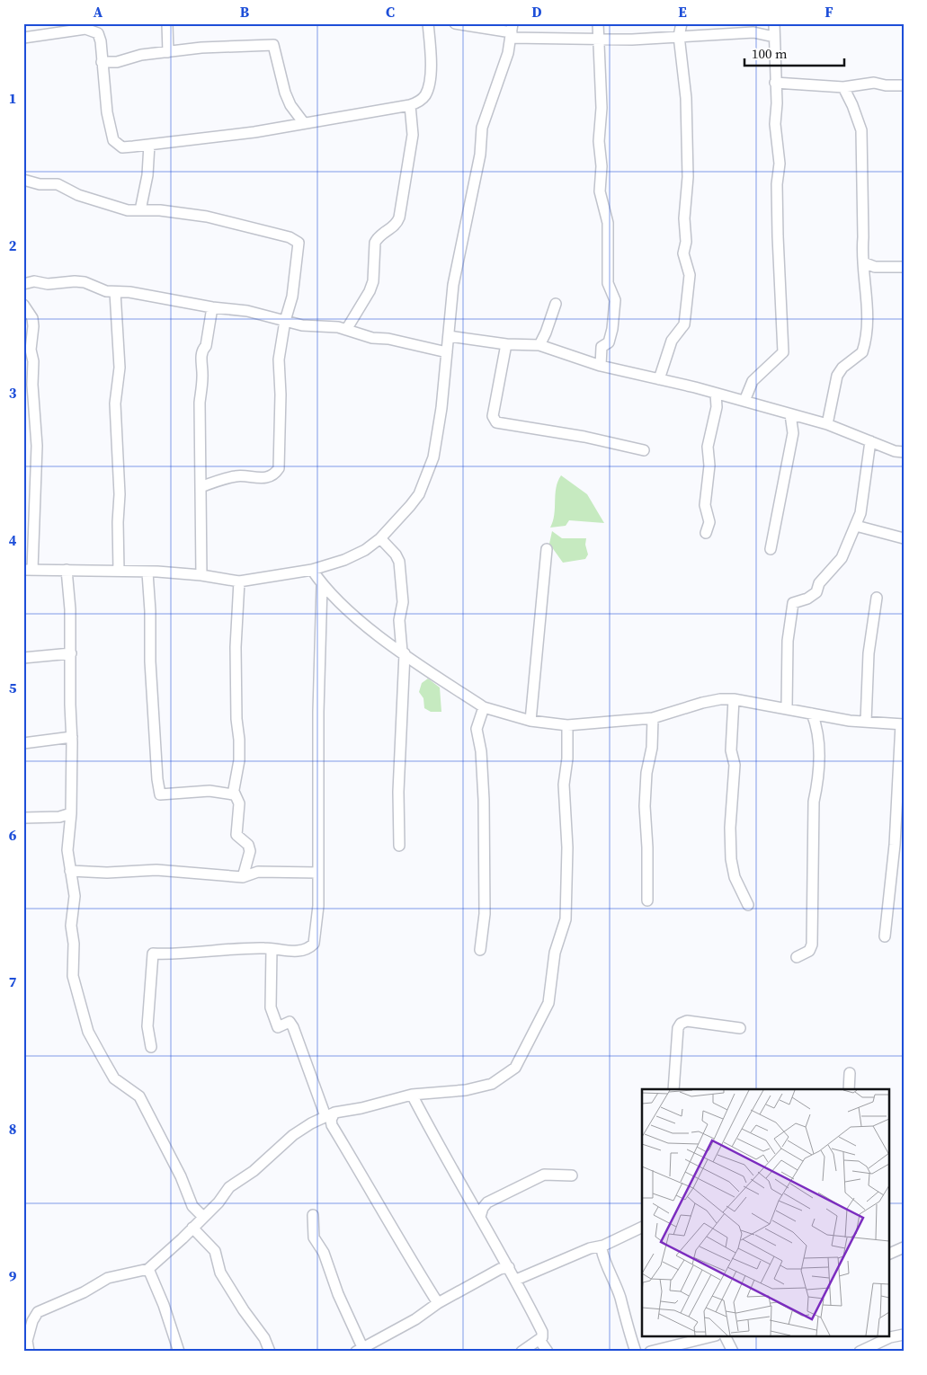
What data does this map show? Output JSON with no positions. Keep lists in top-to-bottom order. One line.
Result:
{"scale_bar":"100 m","grid":{"columns":["A","B","C","D","E","F"],"rows":["1","2","3","4","5","6","7","8","9"]}}
